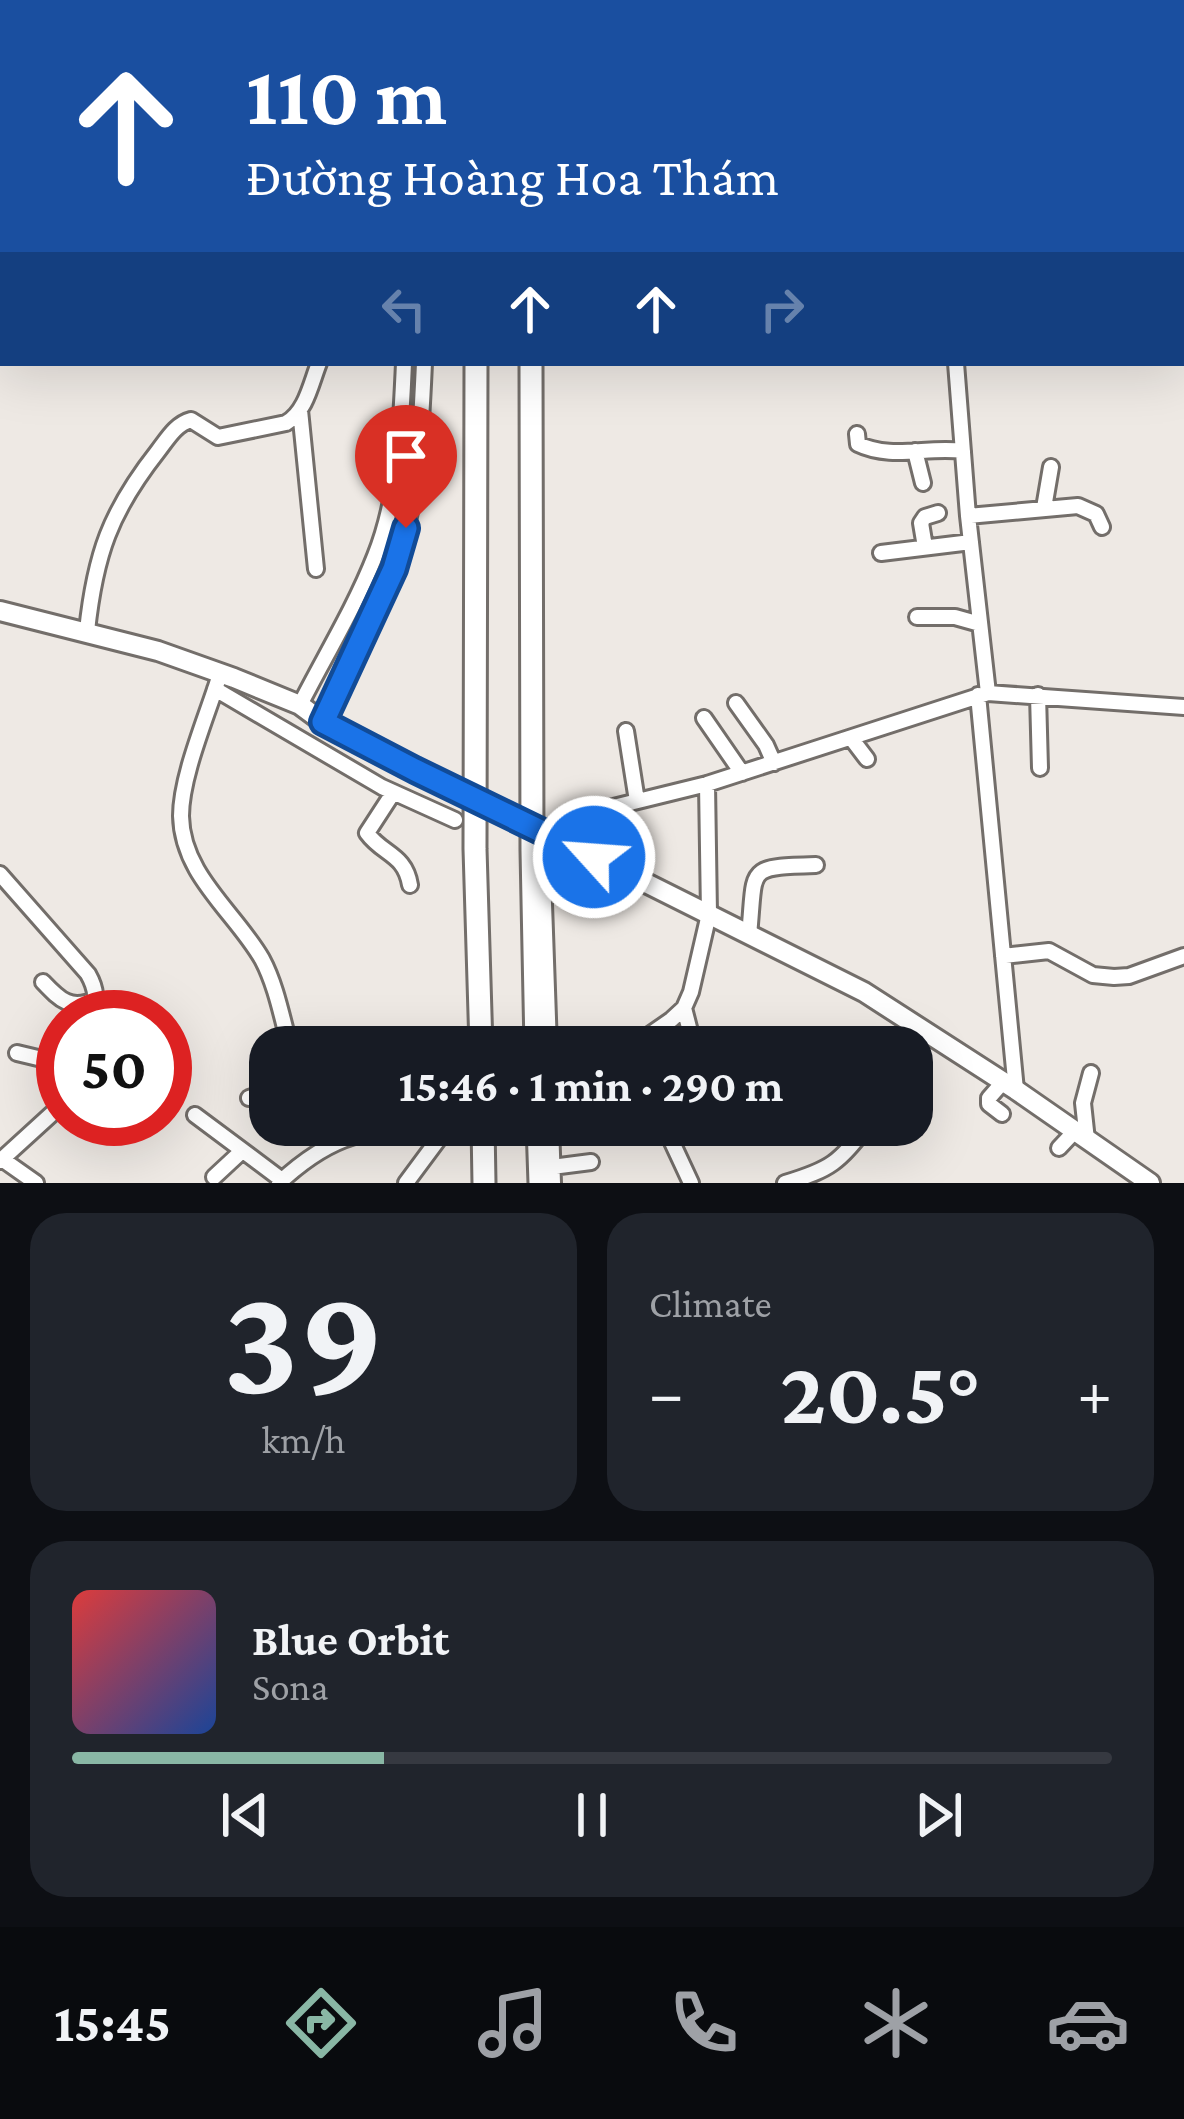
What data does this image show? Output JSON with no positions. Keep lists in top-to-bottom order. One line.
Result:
{"page":{"turn":["110 m","Đường Hoàng Hoa Thám"],"limit":"50","trip":"15:46 · 1 min · 290 m","tile":[["39","km/h"],"Climate"],"heat":["−","20.5°","+"],"song":["Blue Orbit","Sona"],"tabs":"15:45"}}
